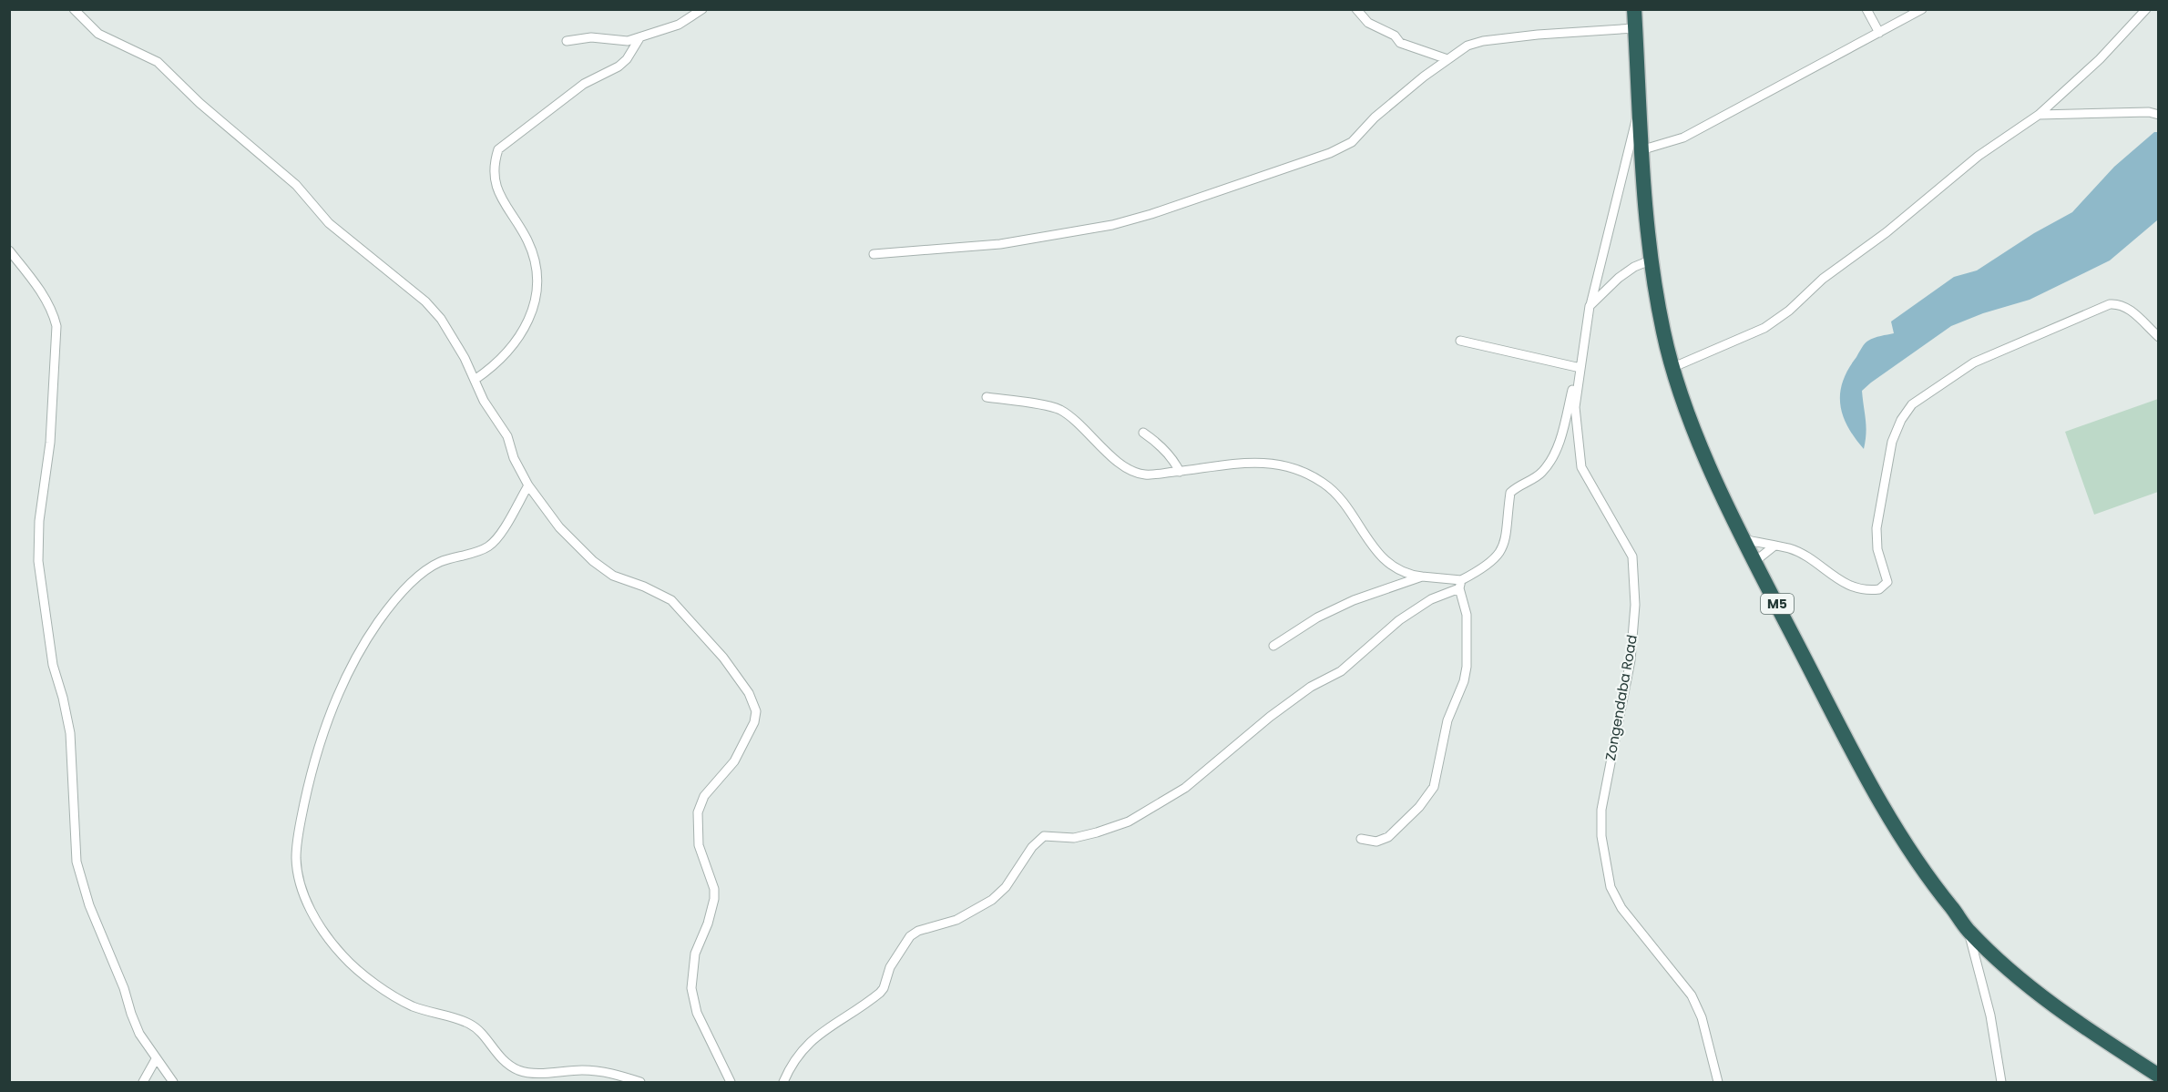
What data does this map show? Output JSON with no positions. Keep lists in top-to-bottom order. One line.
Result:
{"streets":{"highway":["M5"],"street":["Zongendaba Road"]},"crossings":[["M5","Zongendaba Road"]]}
